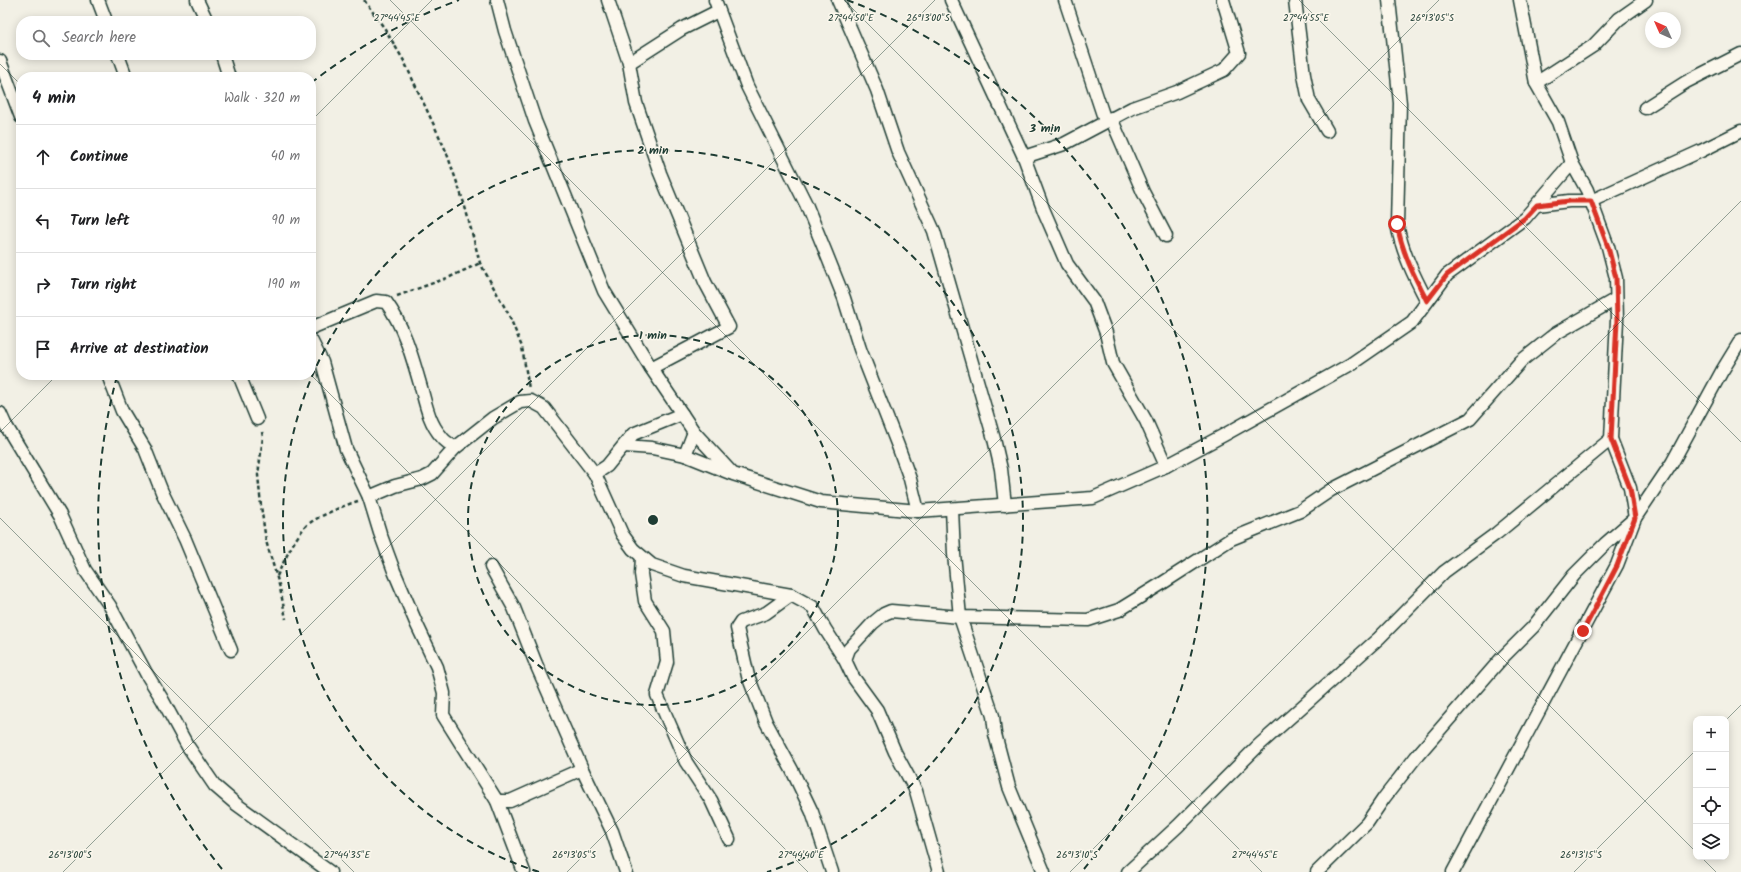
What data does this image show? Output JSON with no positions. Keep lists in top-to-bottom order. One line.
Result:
{"north":"top left","page":{"search":"Search here","heading":["4 min","Walk · 320 m"],"list":[["Continue","40 m"],["Turn left","90 m"],["Turn right","190 m"],"Arrive at destination"],"map_buttons":["+","−"]},"coordinates":["27°44'50\"E","27°44'45\"E","26°13'00\"S","27°44'55\"E","26°13'05\"S","26°13'10\"S","26°13'15\"S","27°44'35\"E","27°44'40\"E"],"rings":["3 min","2 min","1 min"]}
